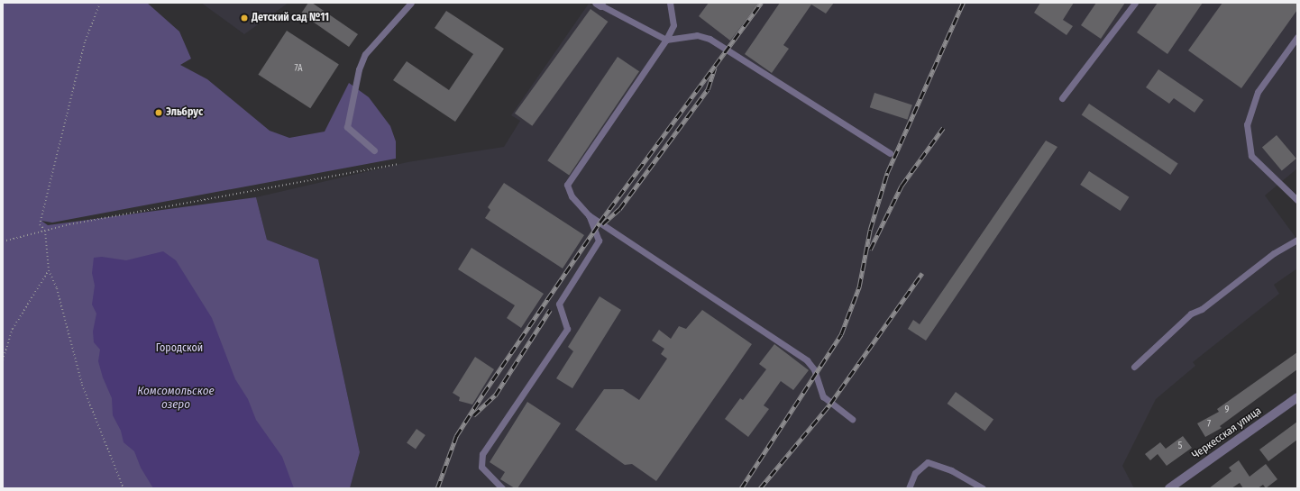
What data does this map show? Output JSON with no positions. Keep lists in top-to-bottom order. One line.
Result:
{"streets":{"street":["Черкесская улица"]},"water":["Комсомольское озеро"],"parks":["Городской"],"places":["Детский сад №11","Эльбрус"],"house_numbers":["7А","9","7","5"]}
